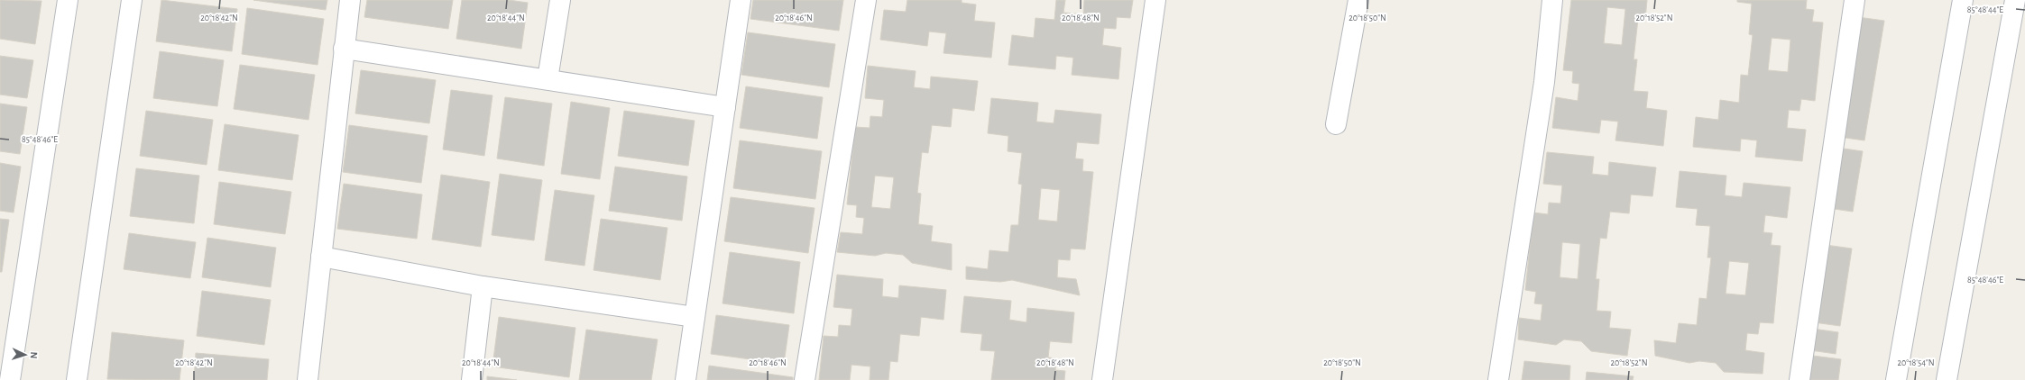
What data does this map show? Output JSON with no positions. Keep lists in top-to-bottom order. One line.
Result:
{"north":"right","coordinates":["85°48'44\"E","20°18'42\"N","20°18'44\"N","20°18'46\"N","20°18'48\"N","20°18'50\"N","20°18'52\"N","85°48'46\"E","20°18'54\"N"]}
